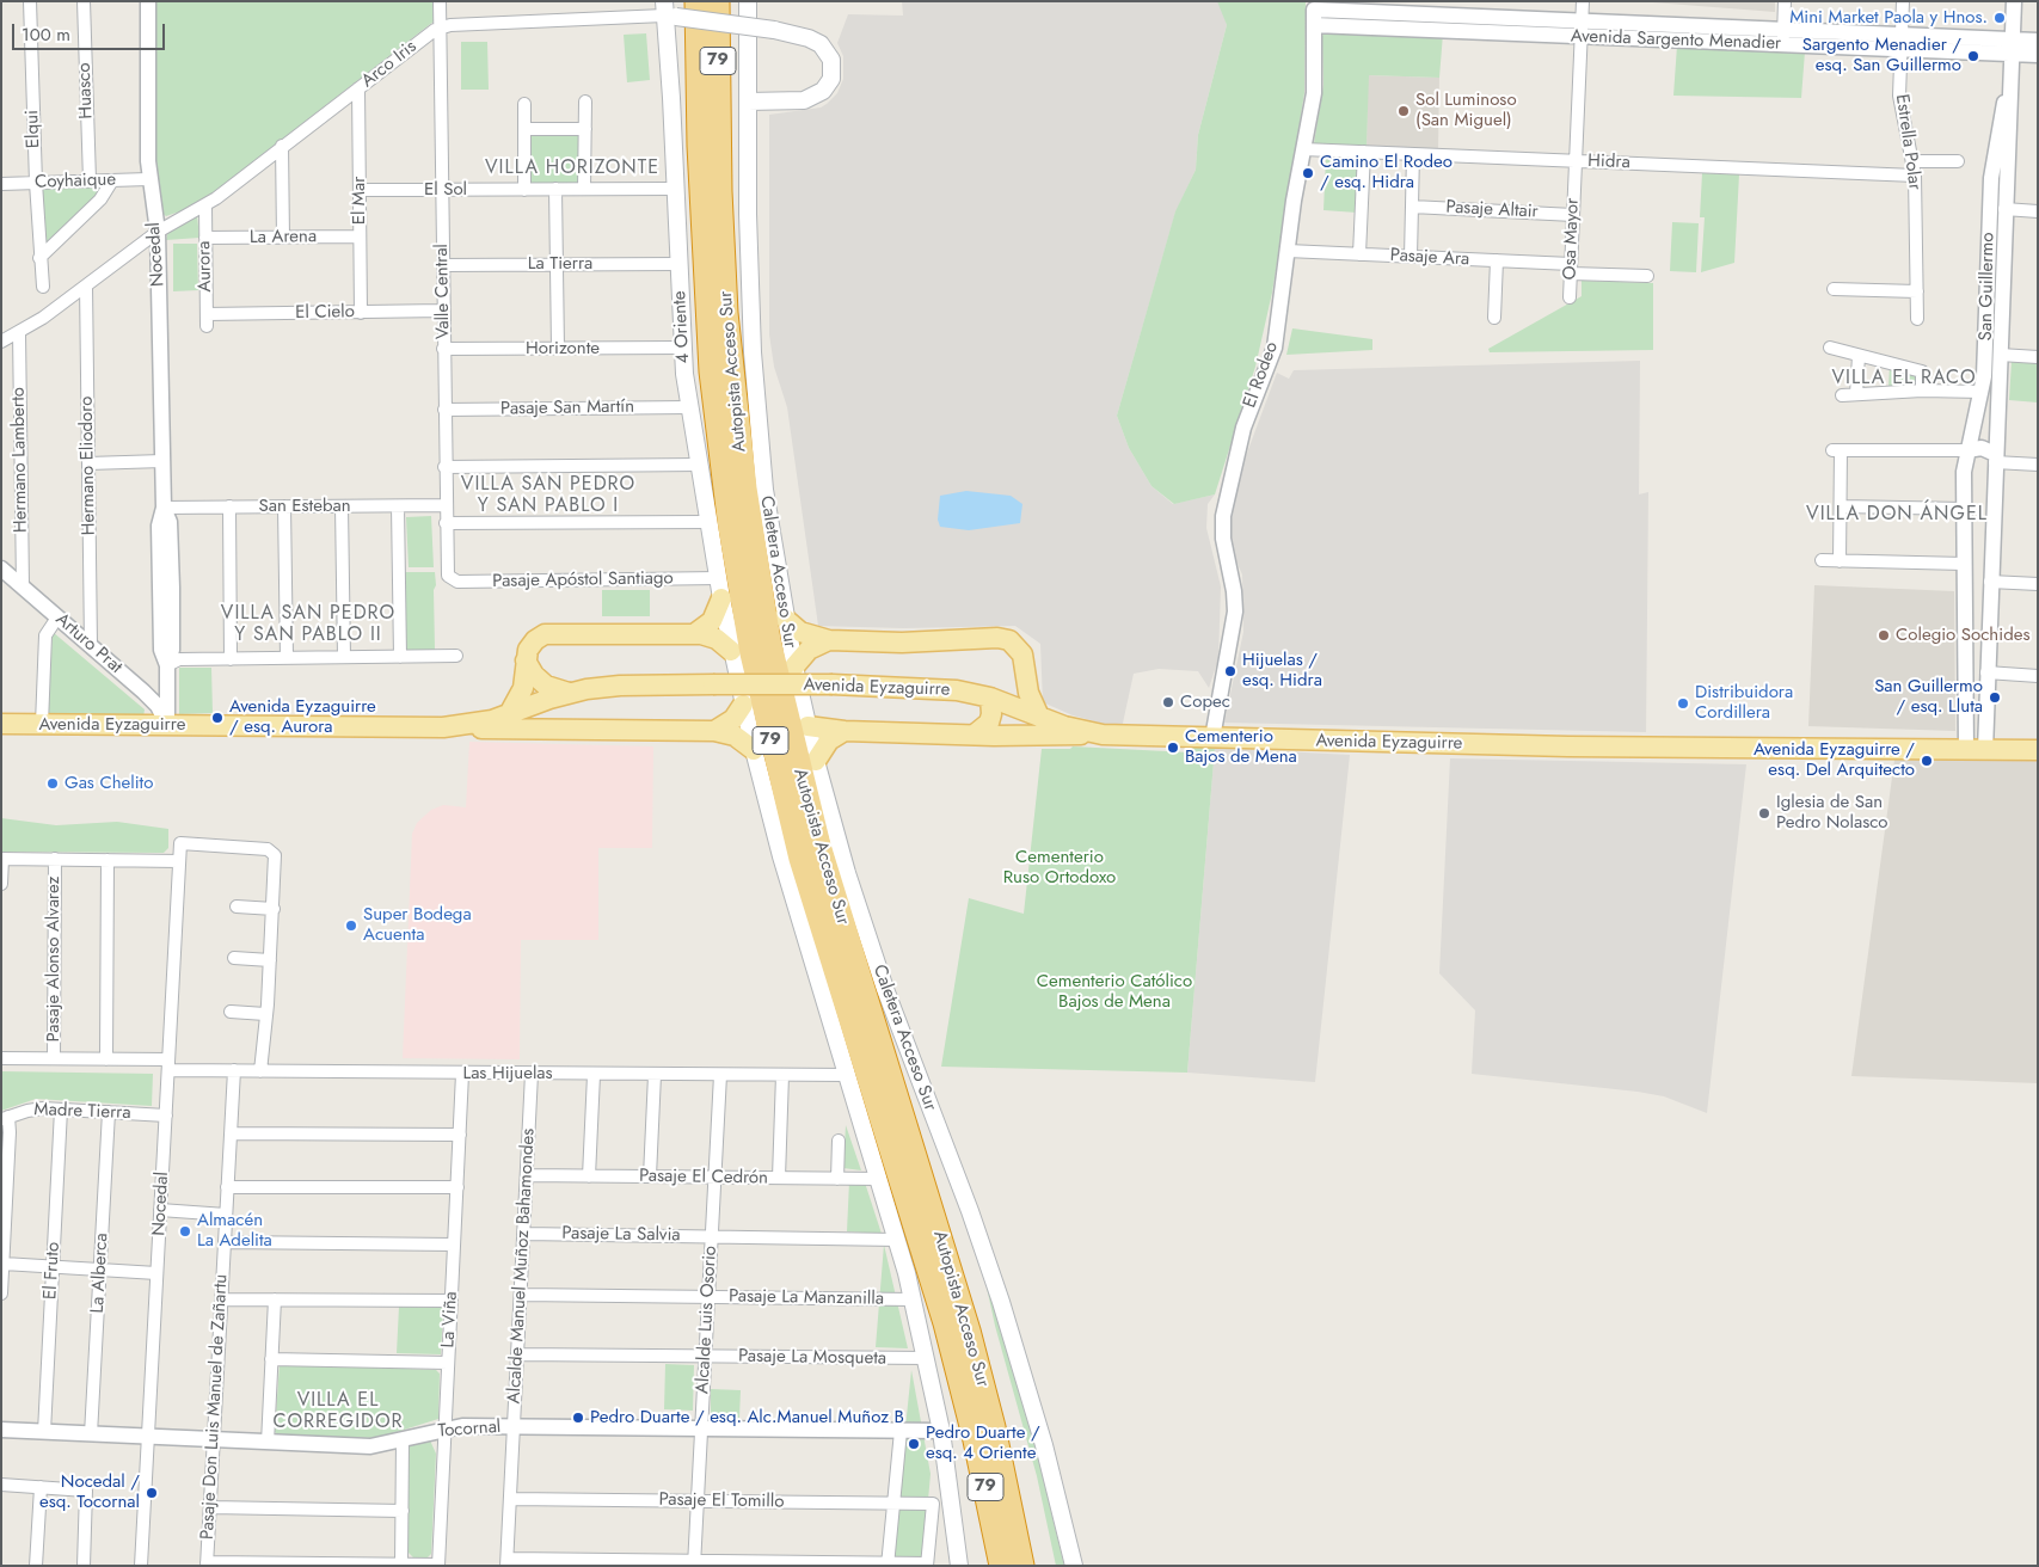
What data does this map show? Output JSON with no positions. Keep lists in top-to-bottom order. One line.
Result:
{"streets":{"highway":["79","Autopista Acceso Sur"],"main road":["4 Oriente","Caletera Acceso Sur","Avenida Eyzaguirre"],"street":["Avenida Sargento Menadier","Arco Iris","Huasco","Elqui","Estrella Polar","Hidra","Coyhaique","El Sol","El Mar","Pasaje Altair","La Arena","Osa Mayor","Nocedal","Pasaje Ara","La Tierra","Aurora","San Guillermo","Valle Central","El Cielo","Horizonte","El Rodeo","Pasaje San Martín","Hermano Lamberto","Hermano Eliodoro","San Esteban","Pasaje Apóstol Santiago","Arturo Prat","Pasaje Alonso Alvarez","Las Hijuelas","Madre Tierra","Pasaje El Cedrón","Pasaje La Salvia","Alcalde Manuel Muñoz Bahamondes","El Fruto","La Alberca","Pasaje La Manzanilla","La Viña","Alcalde Luis Osorio","Pasaje La Mosqueta","Pasaje Don Luis Manuel de Zañartu","Tocornal","Pasaje El Tomillo"]},"crossings":[["Avenida Sargento Menadier","Estrella Polar"],["Avenida Sargento Menadier","Osa Mayor"],["Avenida Sargento Menadier","San Guillermo"],["Avenida Sargento Menadier","El Rodeo"],["Arco Iris","El Mar"],["Arco Iris","Nocedal"],["Arco Iris","Aurora"],["Arco Iris","Valle Central"],["Arco Iris","Hermano Lamberto"],["Arco Iris","Hermano Eliodoro"],["Huasco","Coyhaique"],["Elqui","Coyhaique"],["Estrella Polar","Hidra"],["Hidra","Osa Mayor"],["Hidra","El Rodeo"],["Coyhaique","Nocedal"],["El Sol","El Mar"],["El Sol","Valle Central"],["El Sol","4 Oriente"],["El Mar","La Arena"],["El Mar","El Cielo"],["Pasaje Altair","Osa Mayor"],["La Arena","Aurora"],["Osa Mayor","Pasaje Ara"],["Nocedal","San Esteban"],["Nocedal","Arturo Prat"],["Nocedal","Avenida Eyzaguirre"],["Nocedal","Las Hijuelas"],["Nocedal","Madre Tierra"],["Nocedal","Tocornal"],["Pasaje Ara","El Rodeo"],["La Tierra","Valle Central"],["La Tierra","4 Oriente"],["Aurora","El Cielo"],["San Guillermo","Avenida Eyzaguirre"],["Valle Central","El Cielo"],["Valle Central","Horizonte"],["Valle Central","Pasaje San Martín"],["Valle Central","San Esteban"],["Valle Central","Pasaje Apóstol Santiago"],["4 Oriente","Horizonte"],["4 Oriente","Pasaje San Martín"],["4 Oriente","Pasaje Apóstol Santiago"],["El Rodeo","Avenida Eyzaguirre"],["Hermano Lamberto","Arturo Prat"],["Hermano Eliodoro","Arturo Prat"],["Arturo Prat","Avenida Eyzaguirre"],["Pasaje Alonso Alvarez","Las Hijuelas"],["Las Hijuelas","Alcalde Manuel Muñoz Bahamondes"],["Las Hijuelas","La Viña"],["Las Hijuelas","Alcalde Luis Osorio"],["Las Hijuelas","Pasaje Don Luis Manuel de Zañartu"],["Madre Tierra","El Fruto"],["Madre Tierra","La Alberca"],["Pasaje El Cedrón","Alcalde Manuel Muñoz Bahamondes"],["Pasaje El Cedrón","Alcalde Luis Osorio"],["Pasaje La Salvia","Alcalde Manuel Muñoz Bahamondes"],["Pasaje La Salvia","Alcalde Luis Osorio"],["Alcalde Manuel Muñoz Bahamondes","Pasaje La Manzanilla"],["Alcalde Manuel Muñoz Bahamondes","Pasaje La Mosqueta"],["Alcalde Manuel Muñoz Bahamondes","Tocornal"],["Alcalde Manuel Muñoz Bahamondes","Pasaje El Tomillo"],["El Fruto","Tocornal"],["La Alberca","Tocornal"],["Pasaje La Manzanilla","Alcalde Luis Osorio"],["La Viña","Tocornal"],["Alcalde Luis Osorio","Pasaje La Mosqueta"],["Alcalde Luis Osorio","Tocornal"],["Alcalde Luis Osorio","Pasaje El Tomillo"],["Pasaje Don Luis Manuel de Zañartu","Tocornal"]],"districts":["VILLA HORIZONTE","VILLA EL RACO","VILLA SAN PEDRO Y SAN PABLO I","VILLA DON ÁNGEL","VILLA SAN PEDRO Y SAN PABLO II","VILLA EL CORREGIDOR"],"parks":["Cementerio Ruso Ortodoxo","Cementerio Católico Bajos de Mena"],"places":["Mini Market Paola y Hnos.","Sargento Menadier / esq. San Guillermo","Sol Luminoso (San Miguel)","Camino El Rodeo / esq. Hidra","Colegio Sochides","Hijuelas / esq. Hidra","San Guillermo / esq. Lluta","Copec","Distribuidora Cordillera","Avenida Eyzaguirre / esq. Aurora","Cementerio Bajos de Mena","Avenida Eyzaguirre / esq. Del Arquitecto","Gas Chelito","Iglesia de San Pedro Nolasco","Super Bodega Acuenta","Almacén La Adelita","Pedro Duarte / esq. Alc.Manuel Muñoz B","Pedro Duarte / esq. 4 Oriente","Nocedal / esq. Tocornal"],"scale_bar":"100 m"}
